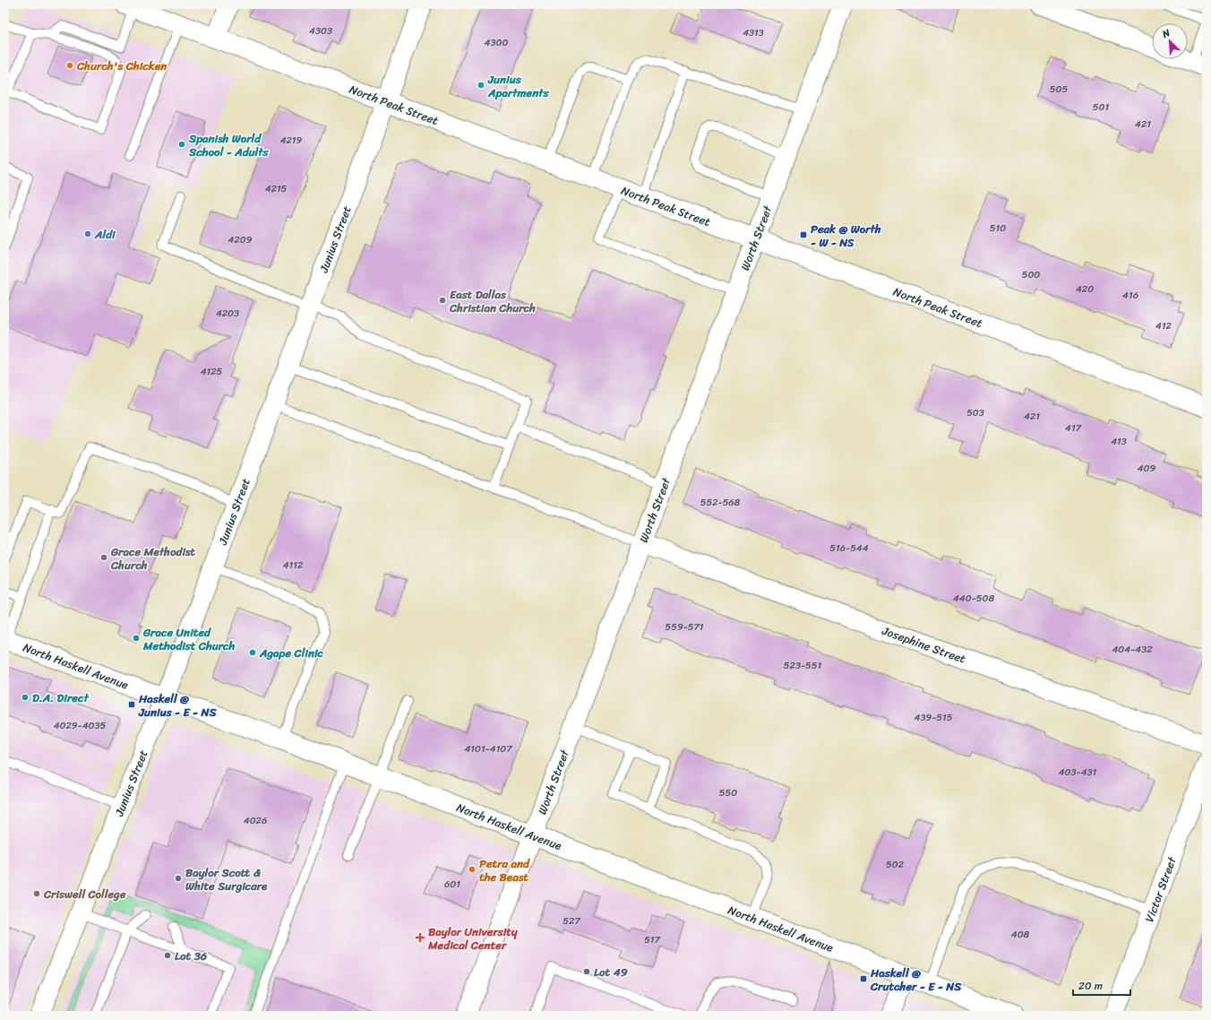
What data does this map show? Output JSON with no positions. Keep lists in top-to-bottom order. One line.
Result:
{"streets":{"main road":["North Peak Street","North Haskell Avenue"],"street":["Worth Street","Junius Street","Josephine Street","Victor Street"]},"crossings":[["North Peak Street","Worth Street"],["North Peak Street","Junius Street"],["Worth Street","Josephine Street"],["Worth Street","North Haskell Avenue"],["Junius Street","North Haskell Avenue"]],"places":{"other":["Church's Chicken","Junius Apartments","Spanish World School - Adults","Aldi","East Dallas Christian Church","Grace Methodist Church","Grace United Methodist Church","Agape Clinic","D.A. Direct","Petra and the Beast","Baylor Scott & White Surgicare","Criswell College","Lot 36","Lot 49"],"transit":["Peak @ Worth - W - NS","Haskell @ Junius - E - NS","Haskell @ Crutcher - E - NS"],"health":["Baylor University Medical Center"]},"house_numbers":["4303","4313","4300","505","501","421","4219","4215","510","4209","500","420","416","4203","412","4125","503","421","417","413","409","552-568","516-544","4112","440-508","559-571","404-432","523-551","439-515","4029-4035","4101-4107","403-431","550","4026","502","601","527","408","517"],"scale_bar":"20 m","north":"top left"}
